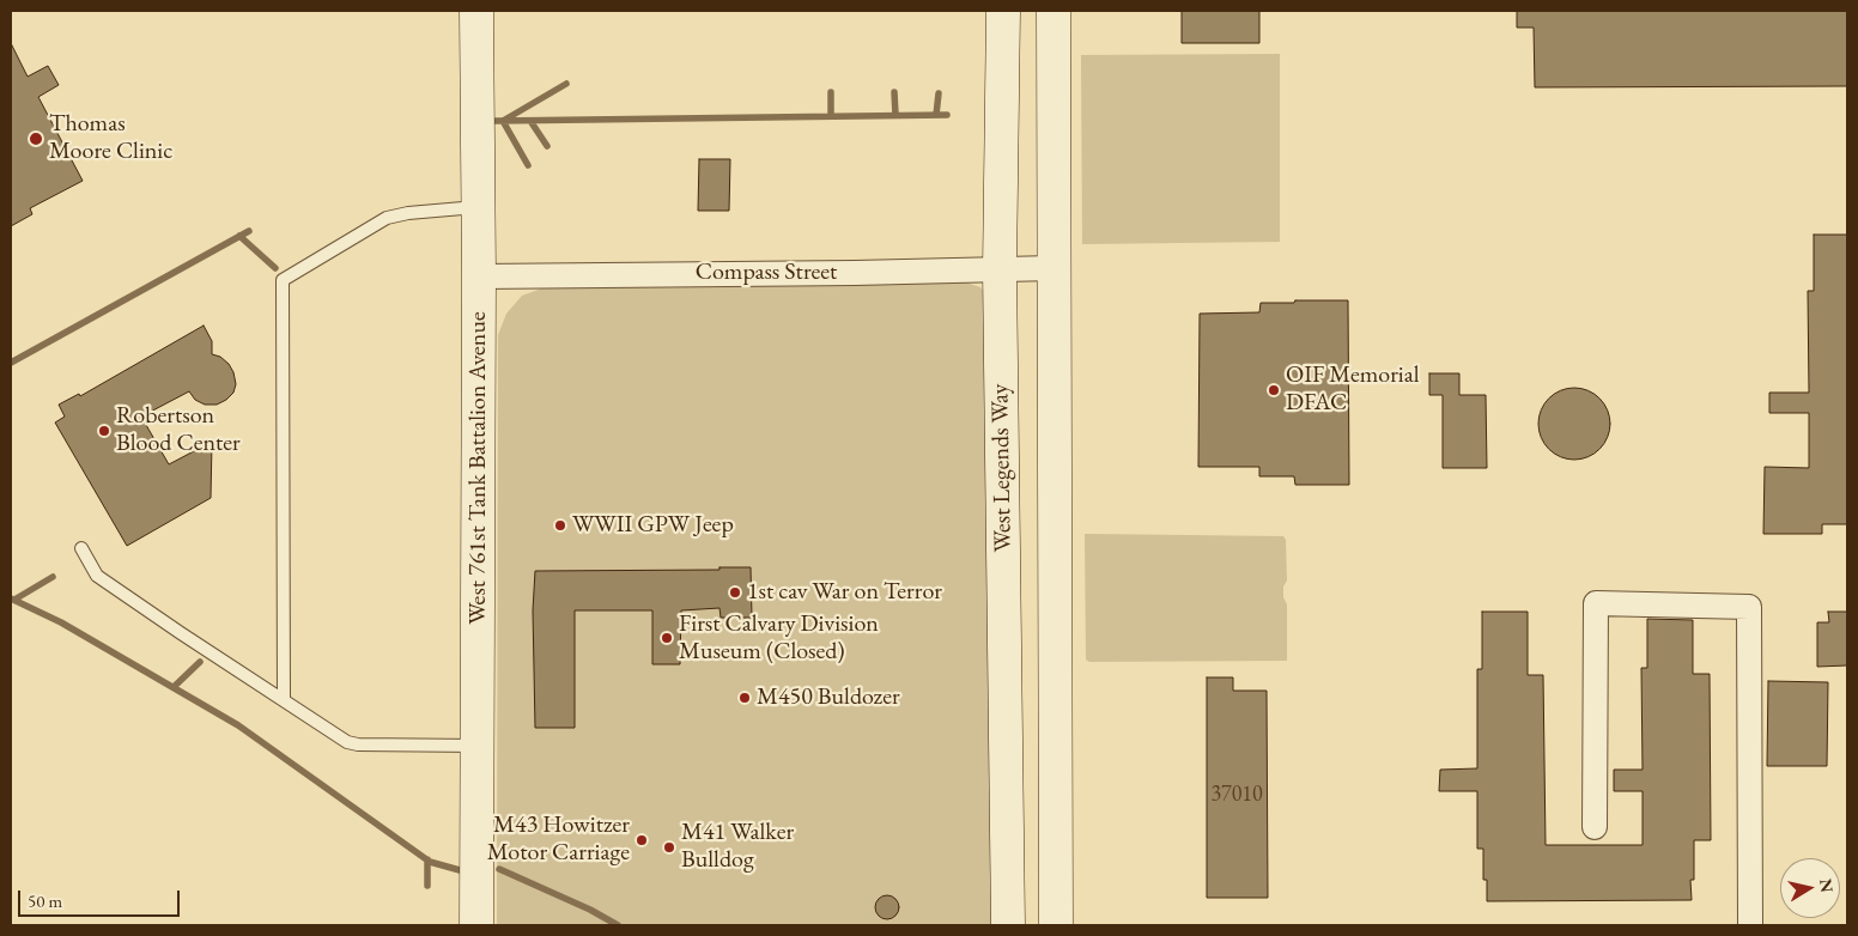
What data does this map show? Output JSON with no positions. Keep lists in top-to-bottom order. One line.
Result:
{"streets":{"street":["Compass Street","West 761st Tank Battalion Avenue","West Legends Way"]},"crossings":[["Compass Street","West 761st Tank Battalion Avenue"],["Compass Street","West Legends Way"]],"places":["Thomas Moore Clinic","OIF Memorial DFAC","Robertson Blood Center","WWII GPW Jeep","1st cav War on Terror","First Calvary Division Museum (Closed)","M450 Buldozer","M43 Howitzer Motor Carriage","M41 Walker Bulldog"],"house_numbers":["37010"],"scale_bar":"50 m","north":"right"}
